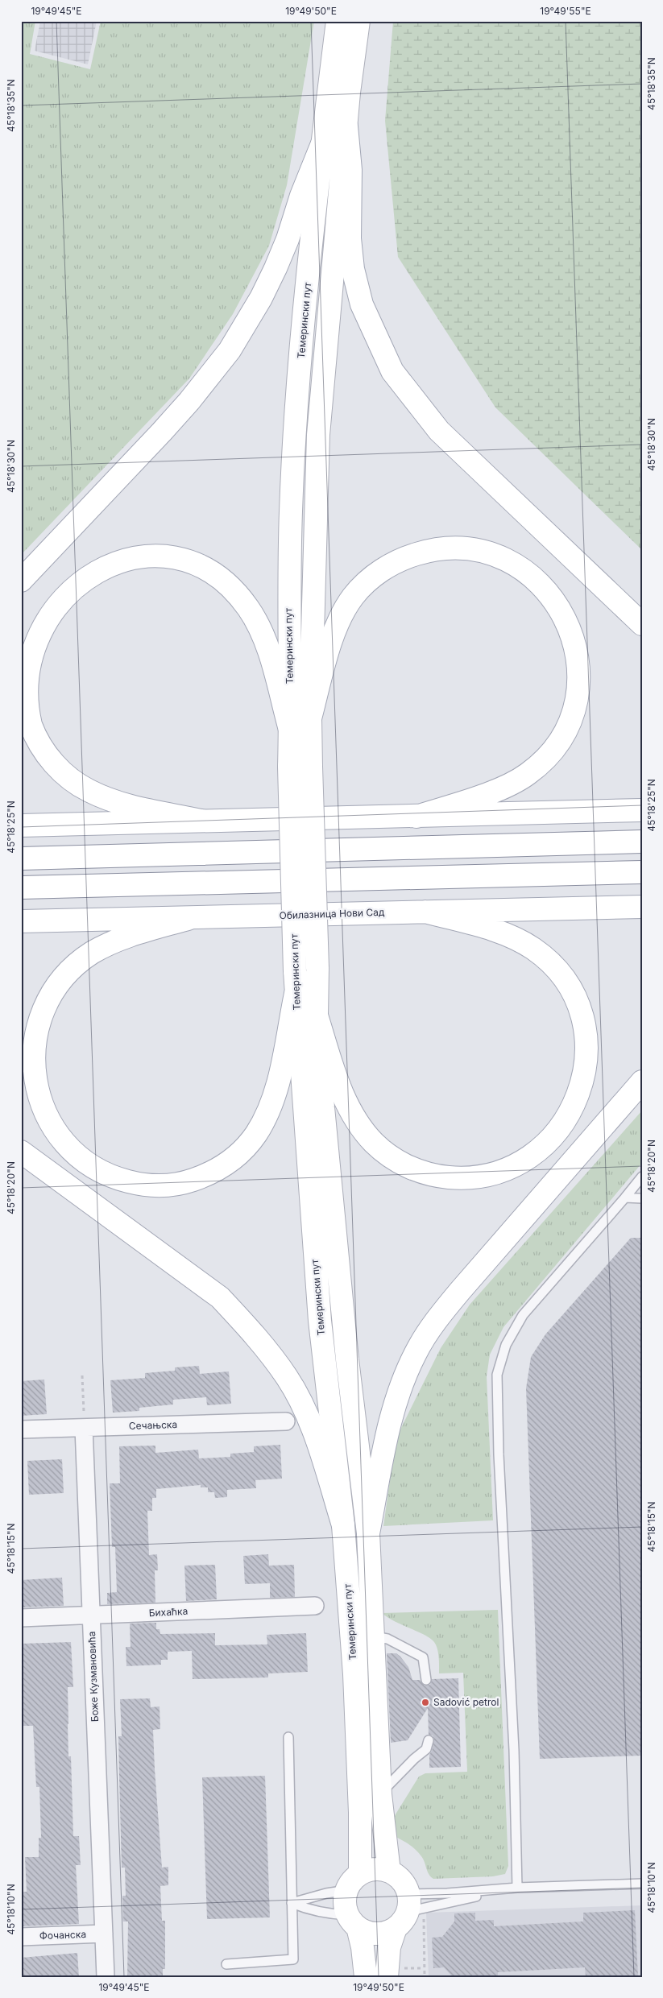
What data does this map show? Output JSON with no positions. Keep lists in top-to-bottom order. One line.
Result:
{"streets":{"main road":["Темерински пут","Обилазница Нови Сад"],"street":["Сечањска","Бихаћка","Боже Кузмановића","Фочанска"]},"crossings":[["Сечањска","Боже Кузмановића"],["Бихаћка","Боже Кузмановића"],["Боже Кузмановића","Фочанска"]],"places":["Sadović petrol"],"coordinates":["19°49'45\"E","19°49'50\"E","19°49'55\"E","45°18'35\"N","45°18'30\"N","45°18'25\"N","45°18'20\"N","45°18'15\"N","45°18'10\"N"]}
